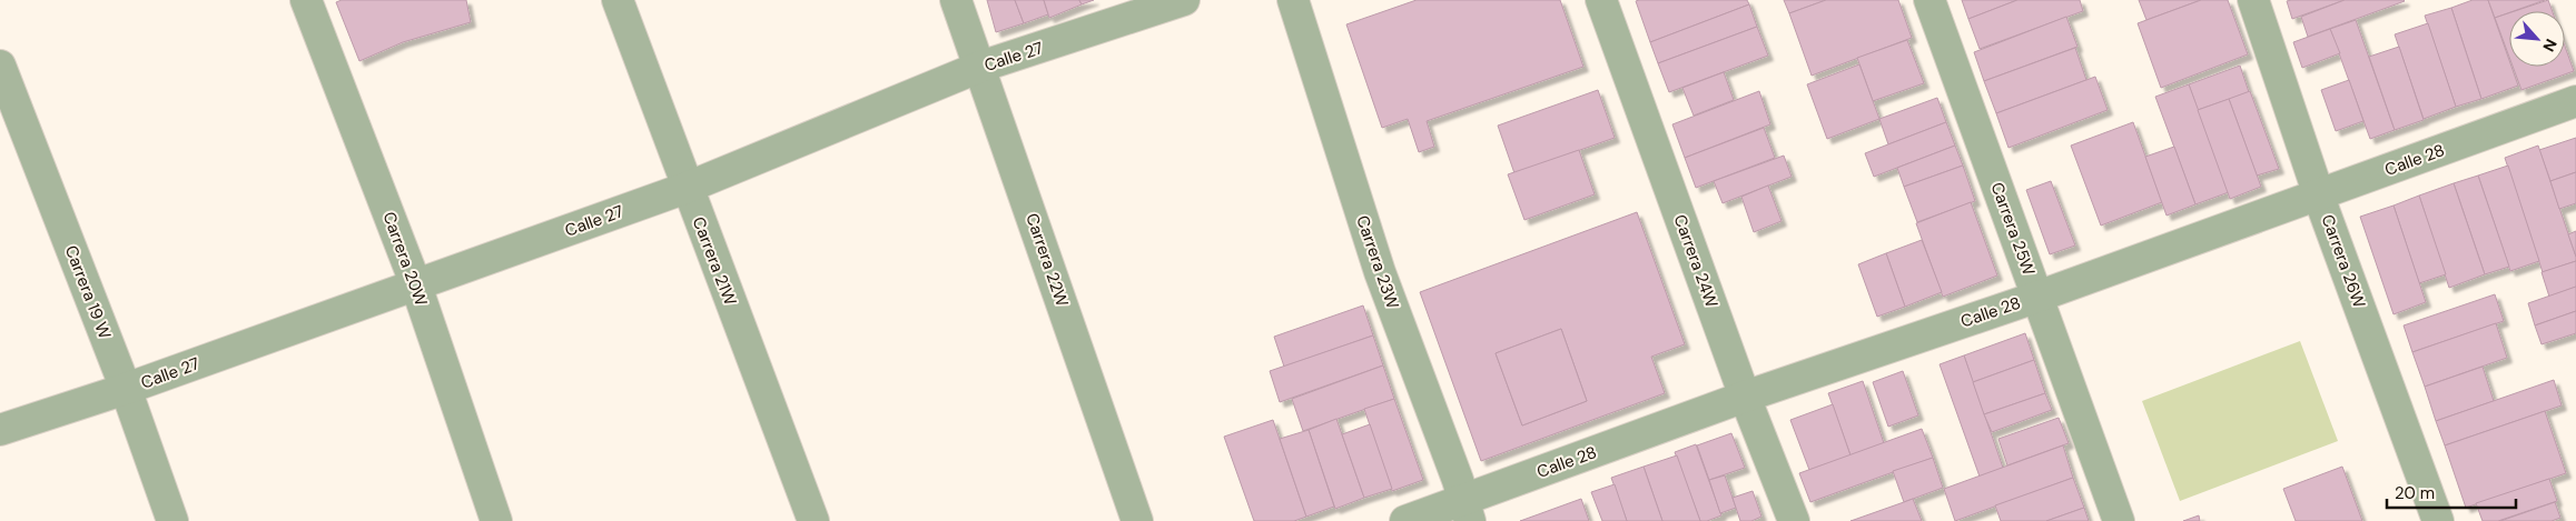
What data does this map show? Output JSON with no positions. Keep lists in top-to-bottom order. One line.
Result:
{"streets":{"street":["Calle 27","Calle 28","Carrera 25W","Carrera 20W","Carrera 22W","Carrera 21W","Carrera 24W","Carrera 26W","Carrera 23W","Carrera 19 W"]},"crossings":[["Calle 27","Carrera 20W"],["Calle 27","Carrera 22W"],["Calle 27","Carrera 21W"],["Calle 27","Carrera 19 W"],["Calle 28","Carrera 25W"],["Calle 28","Carrera 24W"],["Calle 28","Carrera 26W"],["Calle 28","Carrera 23W"]],"scale_bar":"20 m","north":"bottom right"}
